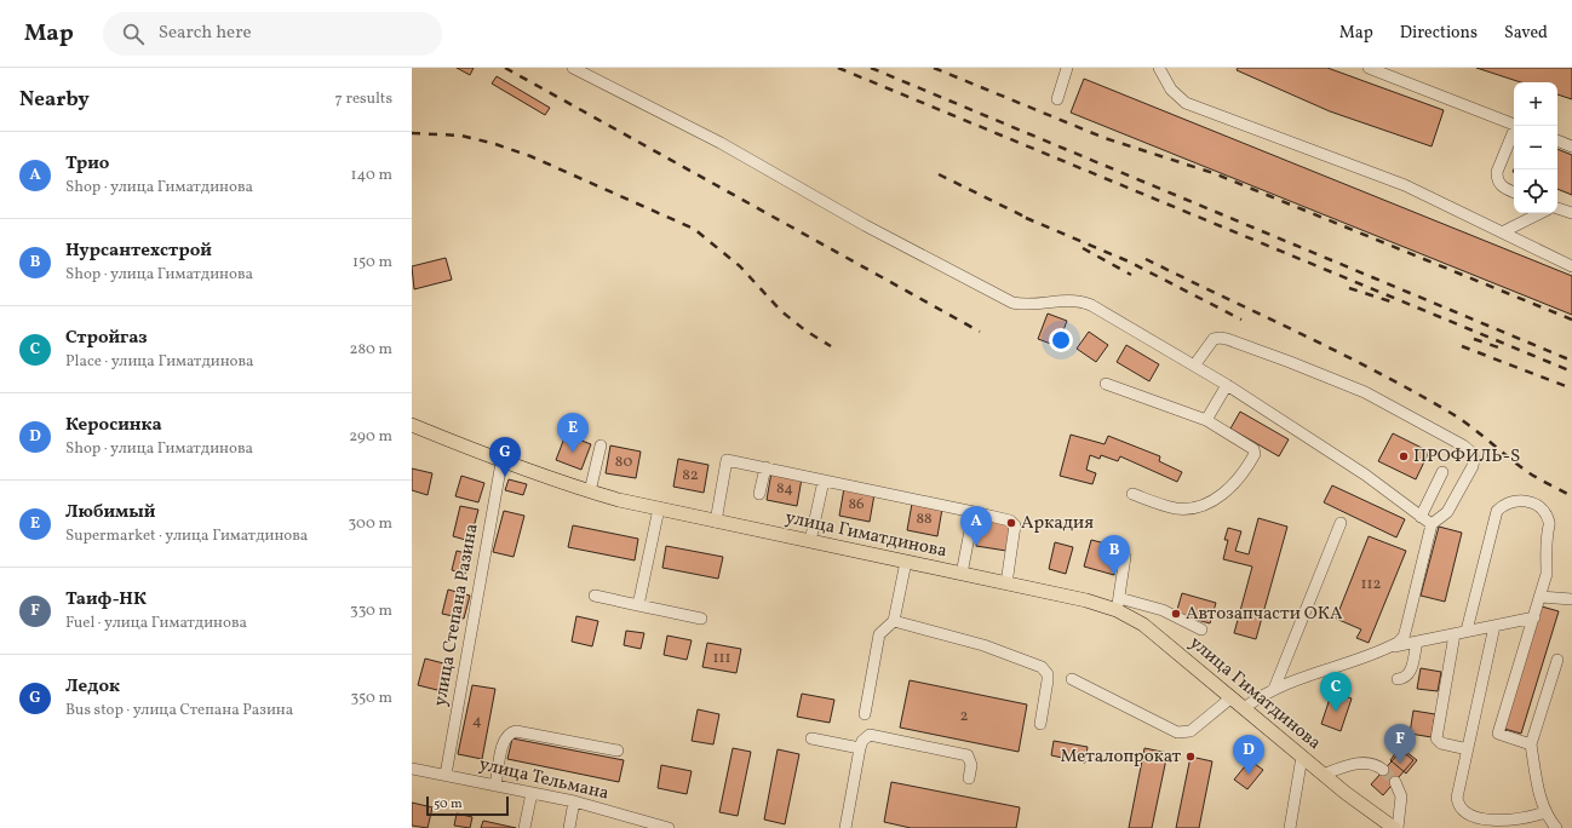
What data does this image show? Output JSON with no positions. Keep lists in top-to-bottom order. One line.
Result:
{"streets":{"main road":["улица Гиматдинова"],"street":["улица Степана Разина","улица Тельмана"]},"crossings":[["улица Гиматдинова","улица Степана Разина"],["улица Степана Разина","улица Тельмана"]],"places":["ПРОФИЛЬ-S","Аркадия","Автозапчасти ОКА","Металопрокат"],"house_numbers":["80","82","84","86","88","112","111","2","4"],"scale_bar":"50 m","page":{"header":"Map","search":"Search here","nav":["Map","Directions","Saved"],"heading":["Nearby","7 results"],"map_buttons":["+","−"],"list":[{"mark":"A","name":"Трио","note":"Shop · улица Гиматдинова","value":"140 m"},{"mark":"B","name":"Нурсантехстрой","note":"Shop · улица Гиматдинова","value":"150 m"},{"mark":"C","name":"Стройгаз","note":"Place · улица Гиматдинова","value":"280 m"},{"mark":"D","name":"Керосинка","note":"Shop · улица Гиматдинова","value":"290 m"},{"mark":"E","name":"Любимый","note":"Supermarket · улица Гиматдинова","value":"300 m"},{"mark":"F","name":"Таиф-НК","note":"Fuel · улица Гиматдинова","value":"330 m"},{"mark":"G","name":"Ледок","note":"Bus stop · улица Степана Разина","value":"350 m"}],"pins":["E","G","A","B","C","F","D"],"scale":"50 m"}}
